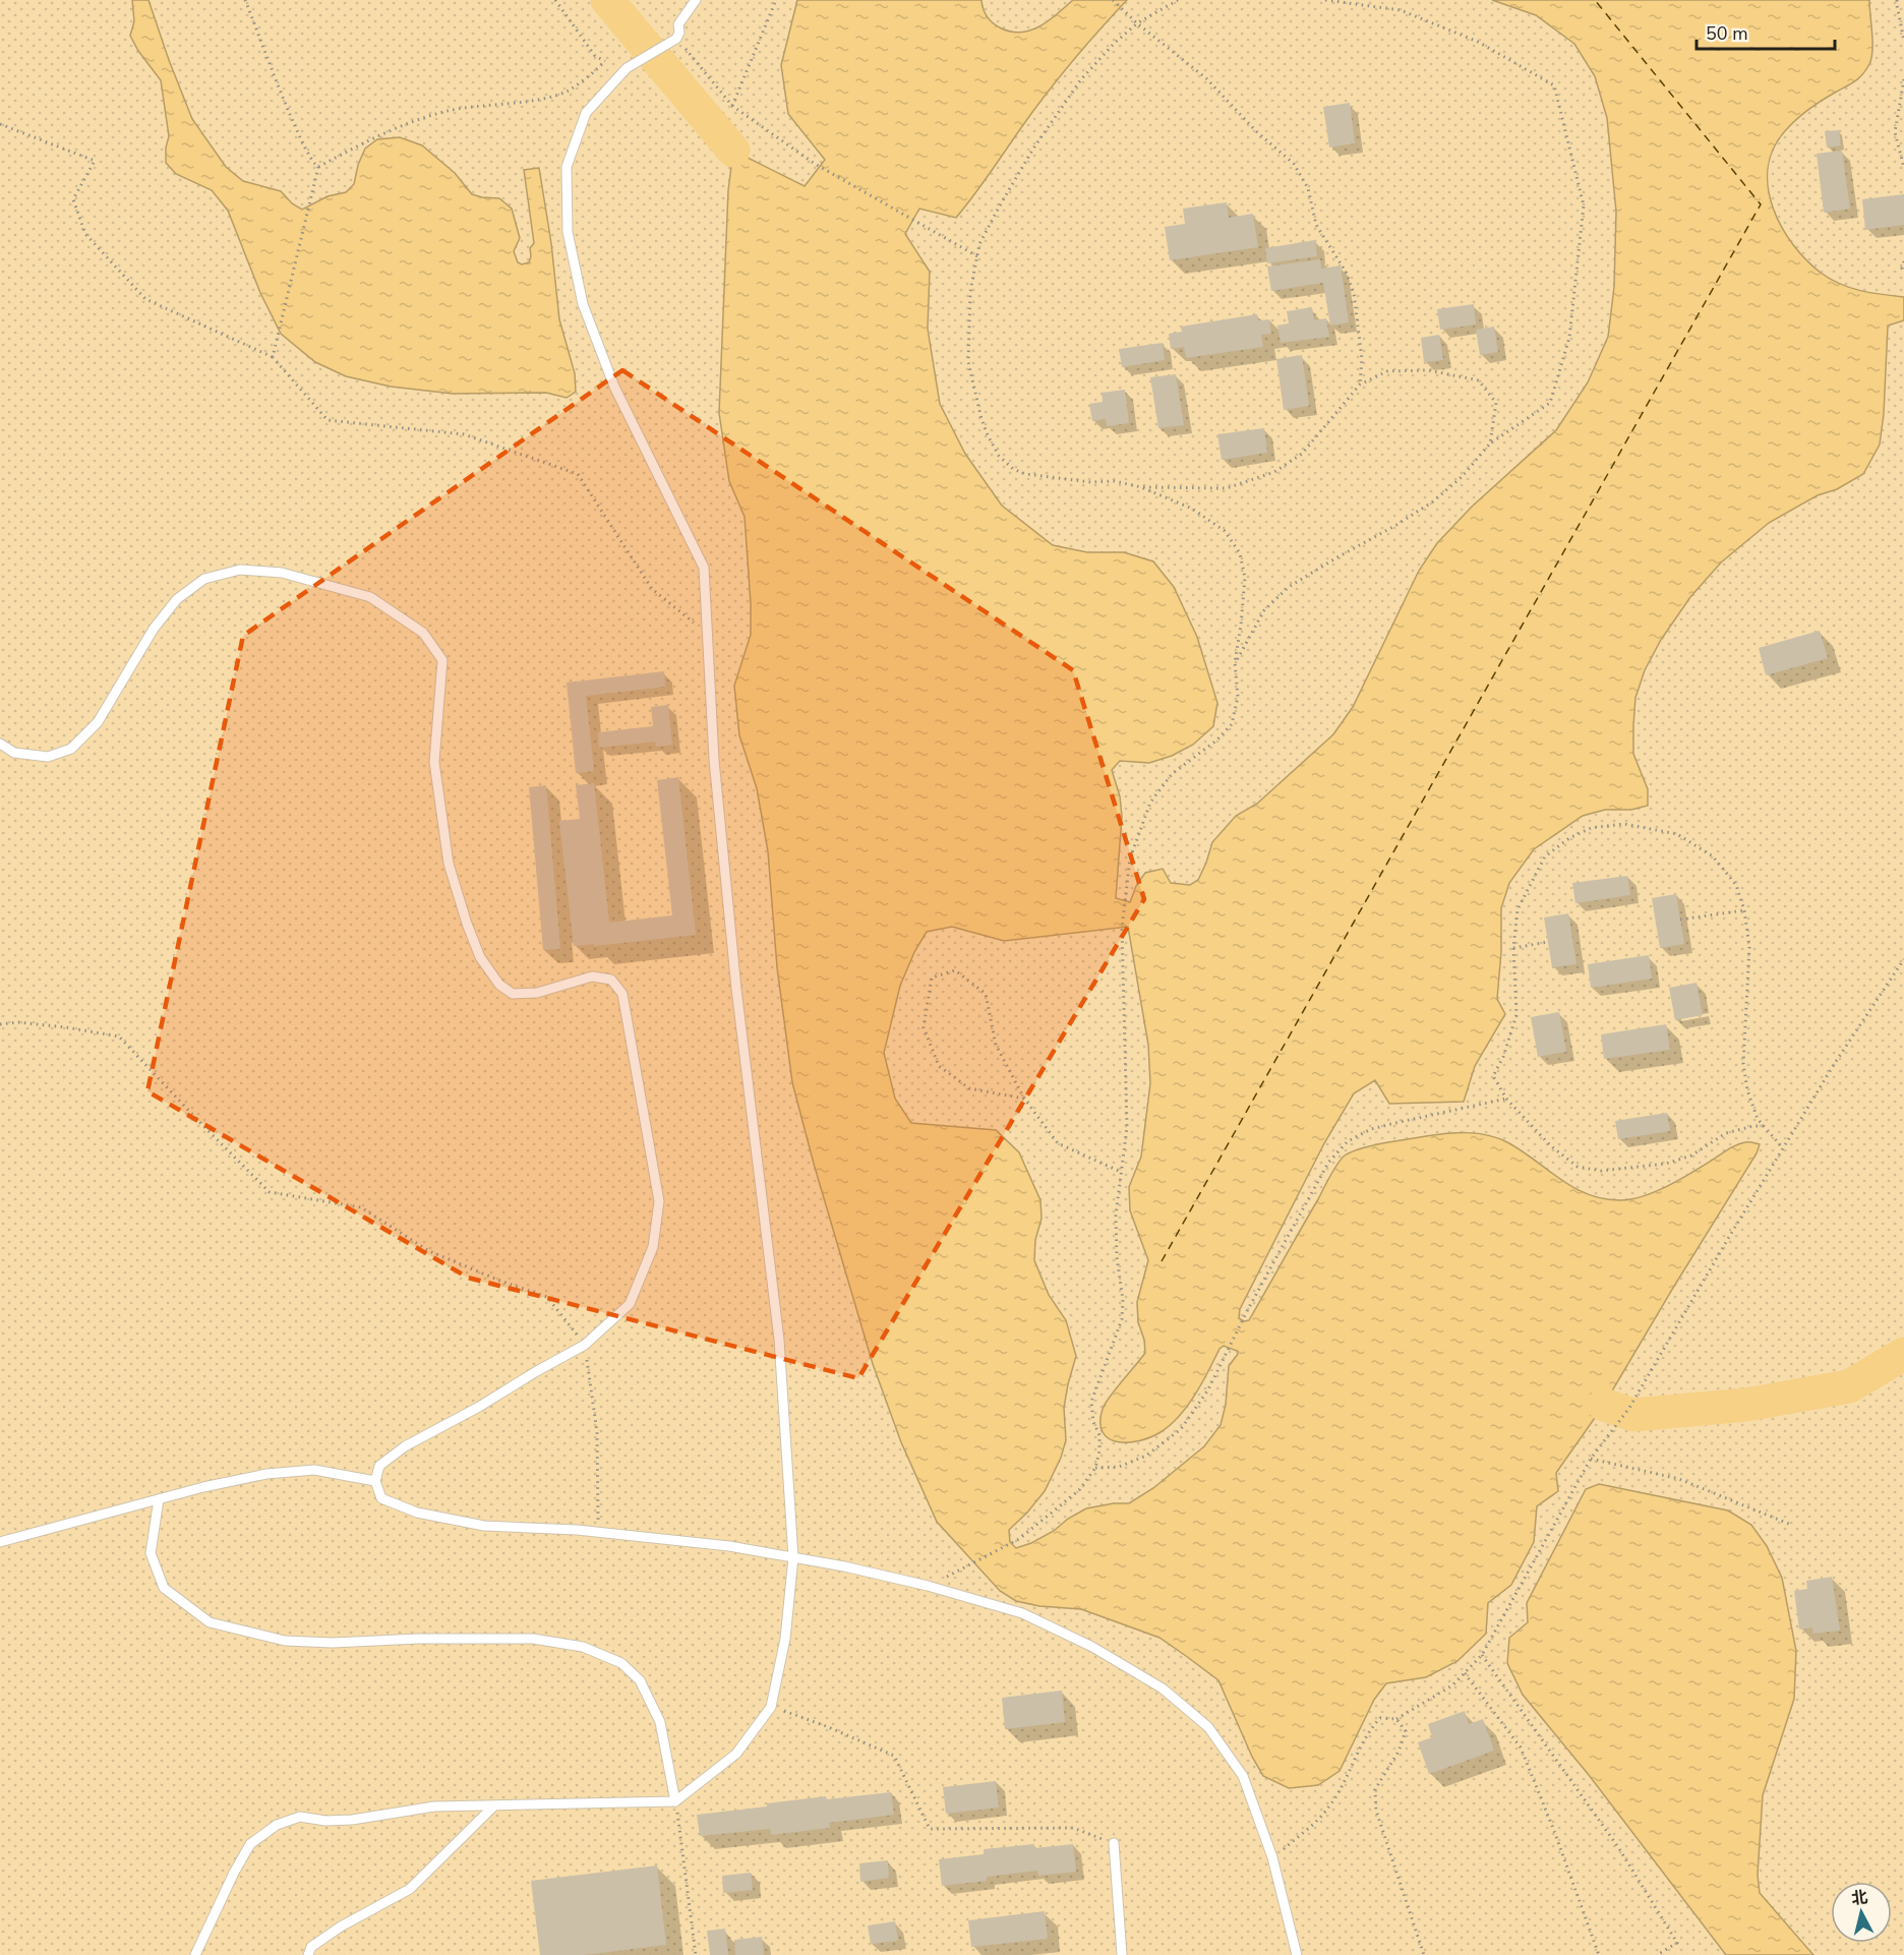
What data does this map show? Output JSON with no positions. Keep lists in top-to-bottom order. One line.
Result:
{"scale_bar":"50 m","north":"top"}
